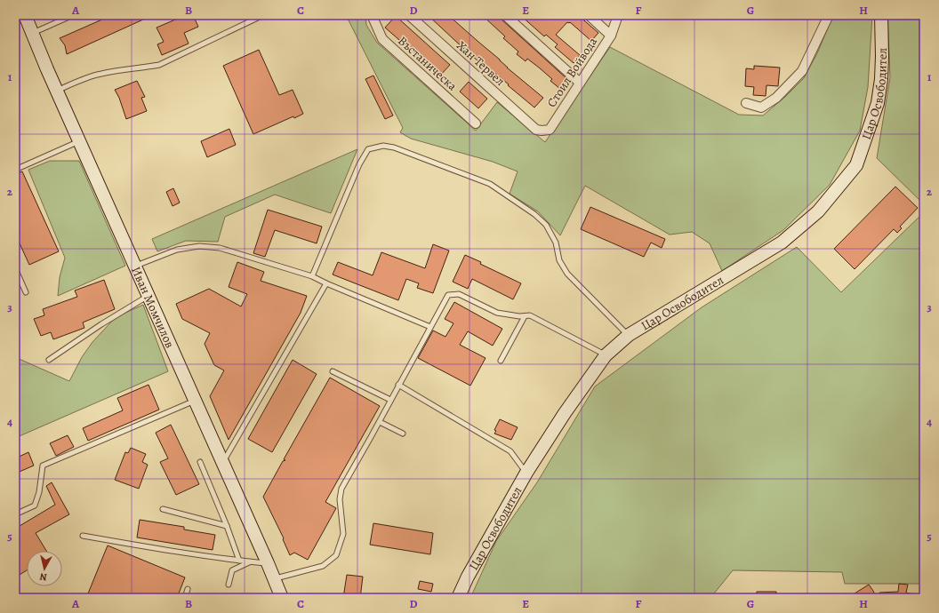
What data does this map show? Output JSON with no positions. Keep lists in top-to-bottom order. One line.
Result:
{"streets":{"main road":["Цар Освободител","Иван Момчилов"],"street":["Въстаническа","Хан Тервел","Стоил Войвода"]},"crossings":[["Хан Тервел","Стоил Войвода"]],"north":"bottom","grid":{"columns":["A","B","C","D","E","F","G","H"],"rows":["1","2","3","4","5"]}}
